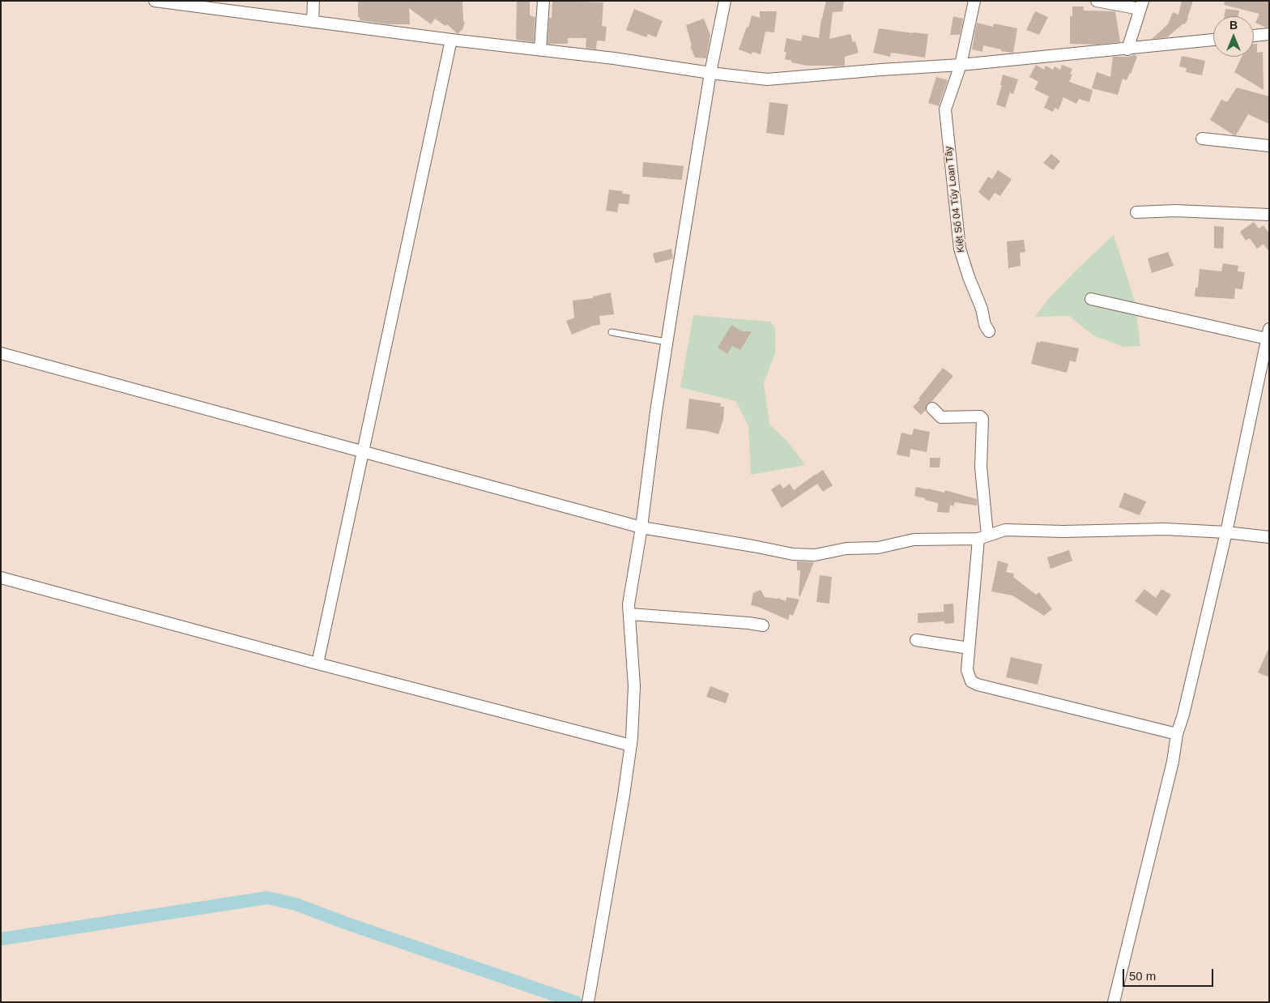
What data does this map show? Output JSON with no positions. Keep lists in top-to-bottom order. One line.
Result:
{"streets":{"street":["Kiệt Số 04 Túy Loan Tây"]},"scale_bar":"50 m","north":"top"}
